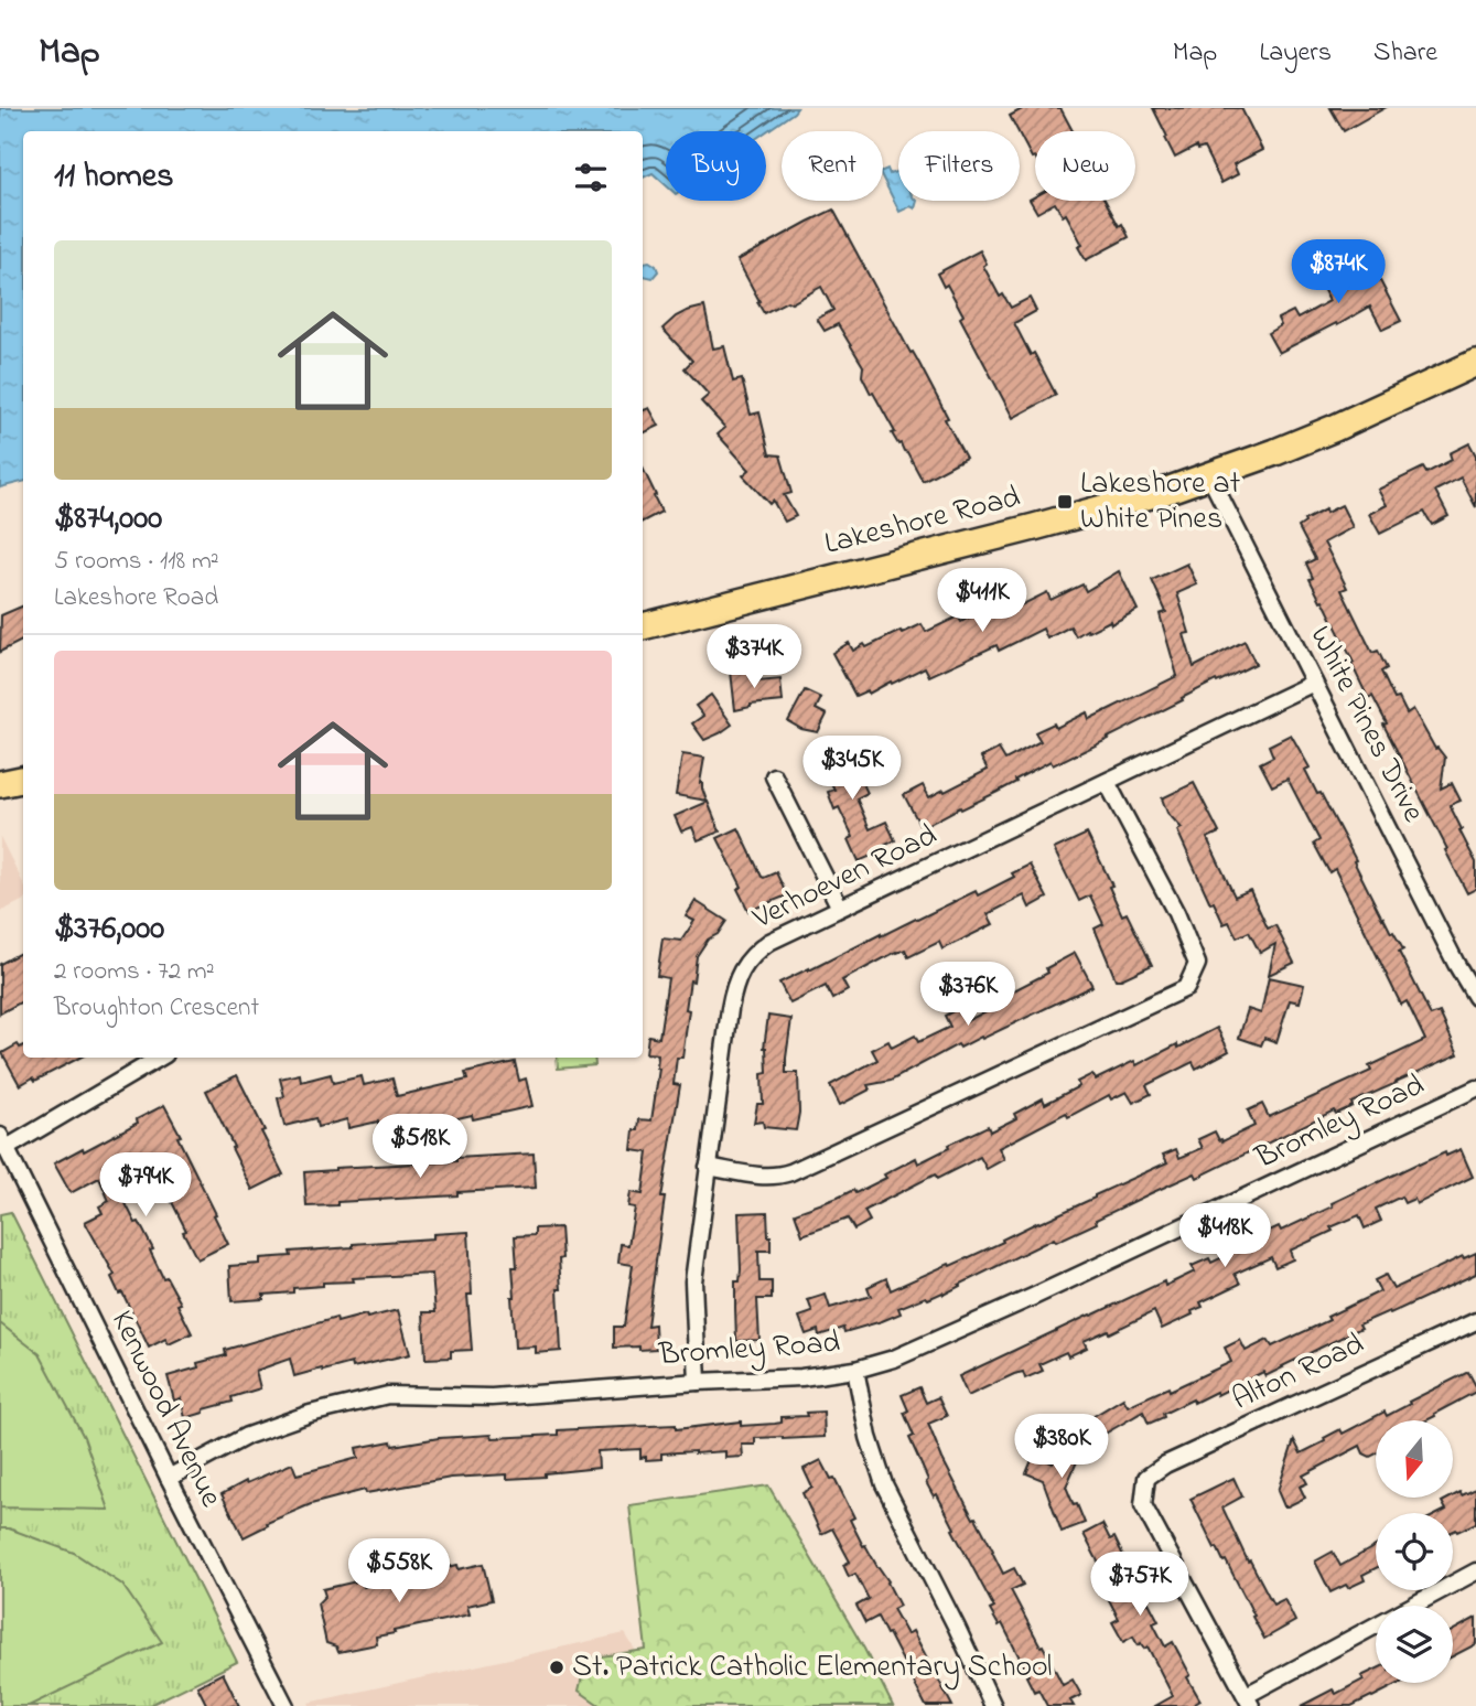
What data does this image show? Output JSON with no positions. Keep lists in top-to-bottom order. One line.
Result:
{"streets":{"main road":["Lakeshore Road"],"street":["White Pines Drive","Verhoeven Road","Bromley Road","Alton Road","Kenwood Avenue"]},"crossings":[["Lakeshore Road","White Pines Drive"],["White Pines Drive","Verhoeven Road"],["Verhoeven Road","Bromley Road"],["Bromley Road","Kenwood Avenue"]],"places":{"transit":["Lakeshore at White Pines"],"other":["St. Patrick Catholic Elementary School"]},"north":"bottom","page":{"header":"Map","nav":["Map","Layers","Share"],"chip":["Buy","Rent","Filters","New"],"heading":"11 homes","list":[{"name":"$874,000","note":"5 rooms · 118 m² · Lakeshore Road"},{"name":"$376,000","note":"2 rooms · 72 m² · Broughton Crescent"}],"price":["$874K","$411K","$374K","$345K","$376K","$518K","$794K","$418K","$380K","$558K","$757K"]}}
